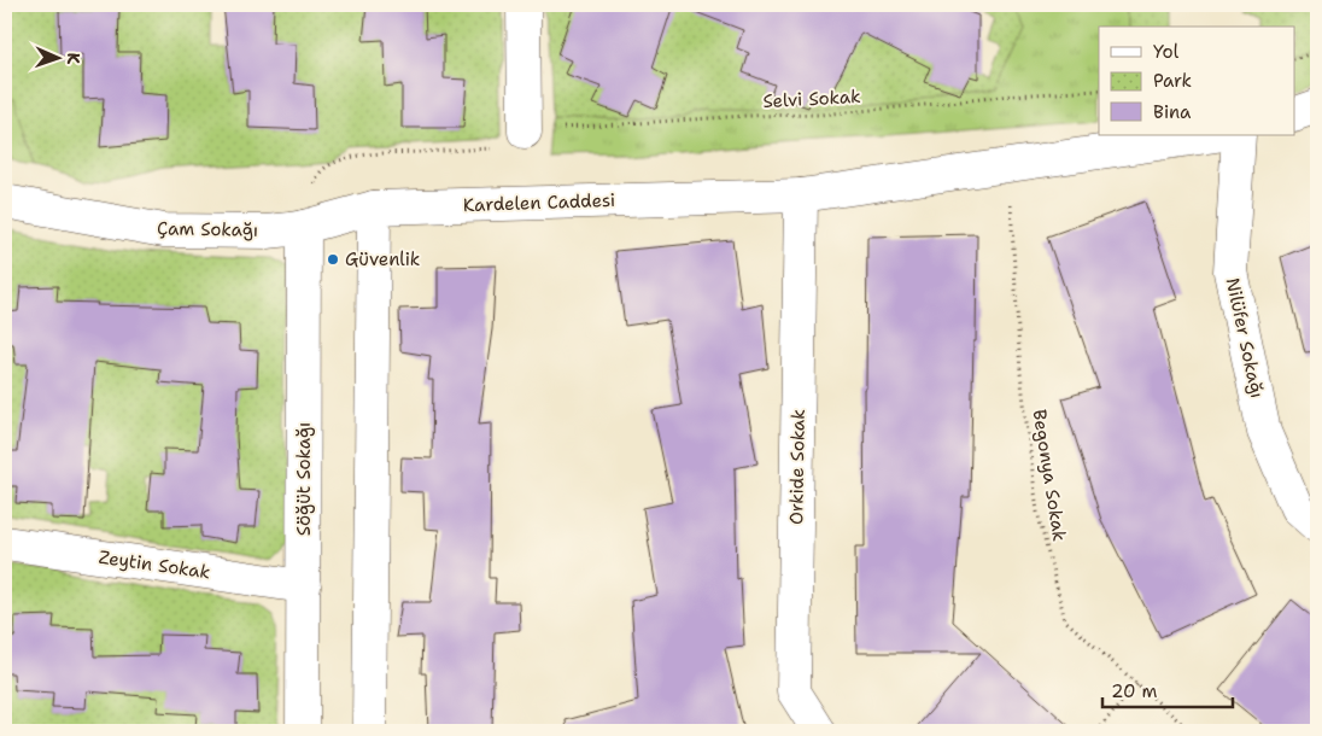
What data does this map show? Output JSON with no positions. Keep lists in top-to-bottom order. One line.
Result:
{"streets":{"street":["Kardelen Caddesi","Çam Sokağı","Nilüfer Sokağı","Orkide Sokak","Söğüt Sokağı","Zeytin Sokak"],"path":["Selvi Sokak","Begonya Sokak"]},"crossings":[["Kardelen Caddesi","Çam Sokağı"],["Kardelen Caddesi","Orkide Sokak"],["Kardelen Caddesi","Begonya Sokak"],["Çam Sokağı","Söğüt Sokağı"],["Söğüt Sokağı","Zeytin Sokak"]],"places":["Güvenlik"],"legend":["Yol","Park","Bina"],"scale_bar":"20 m","north":"right"}
